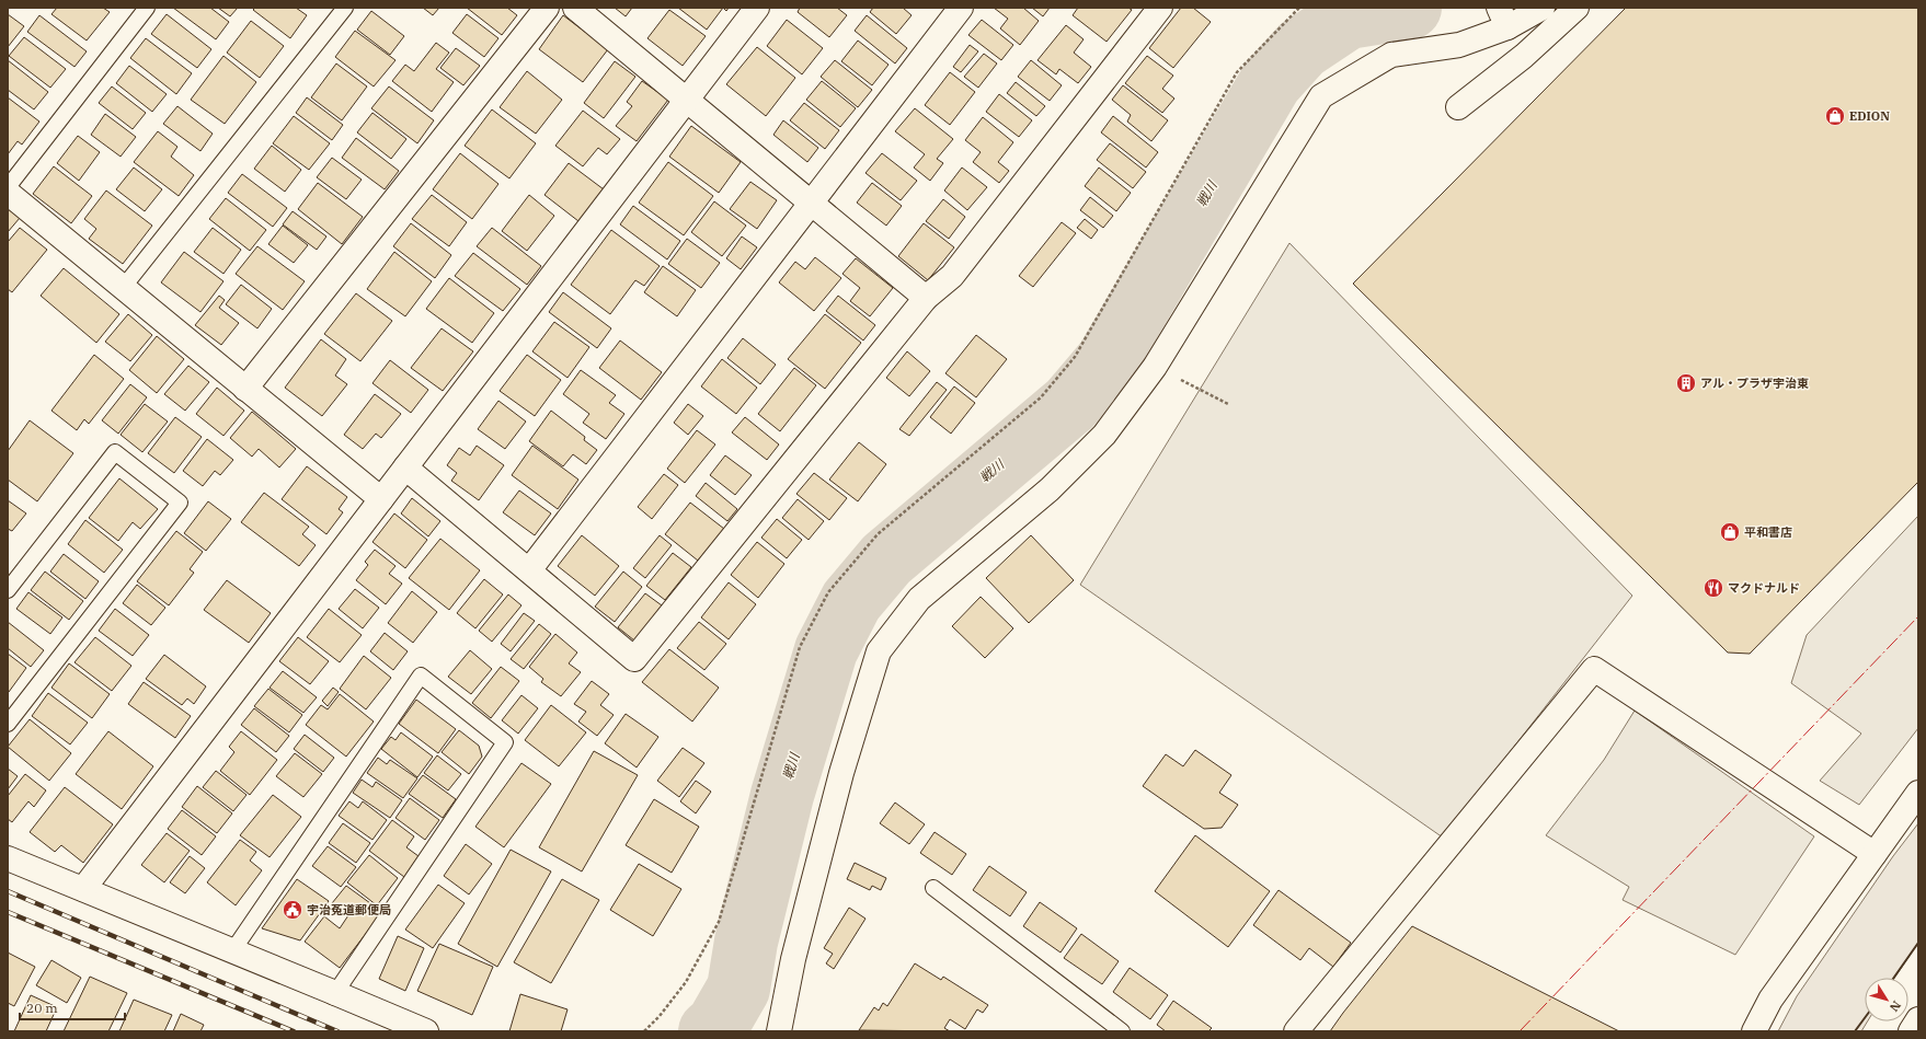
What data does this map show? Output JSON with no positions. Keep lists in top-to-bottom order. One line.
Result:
{"water":["戦川"],"places":{"shop":["EDION","平和書店"],"building":["アル・プラザ宇治東"],"restaurant":["マクドナルド"],"public building":["宇治菟道郵便局"]},"scale_bar":"20 m","north":"bottom right"}
